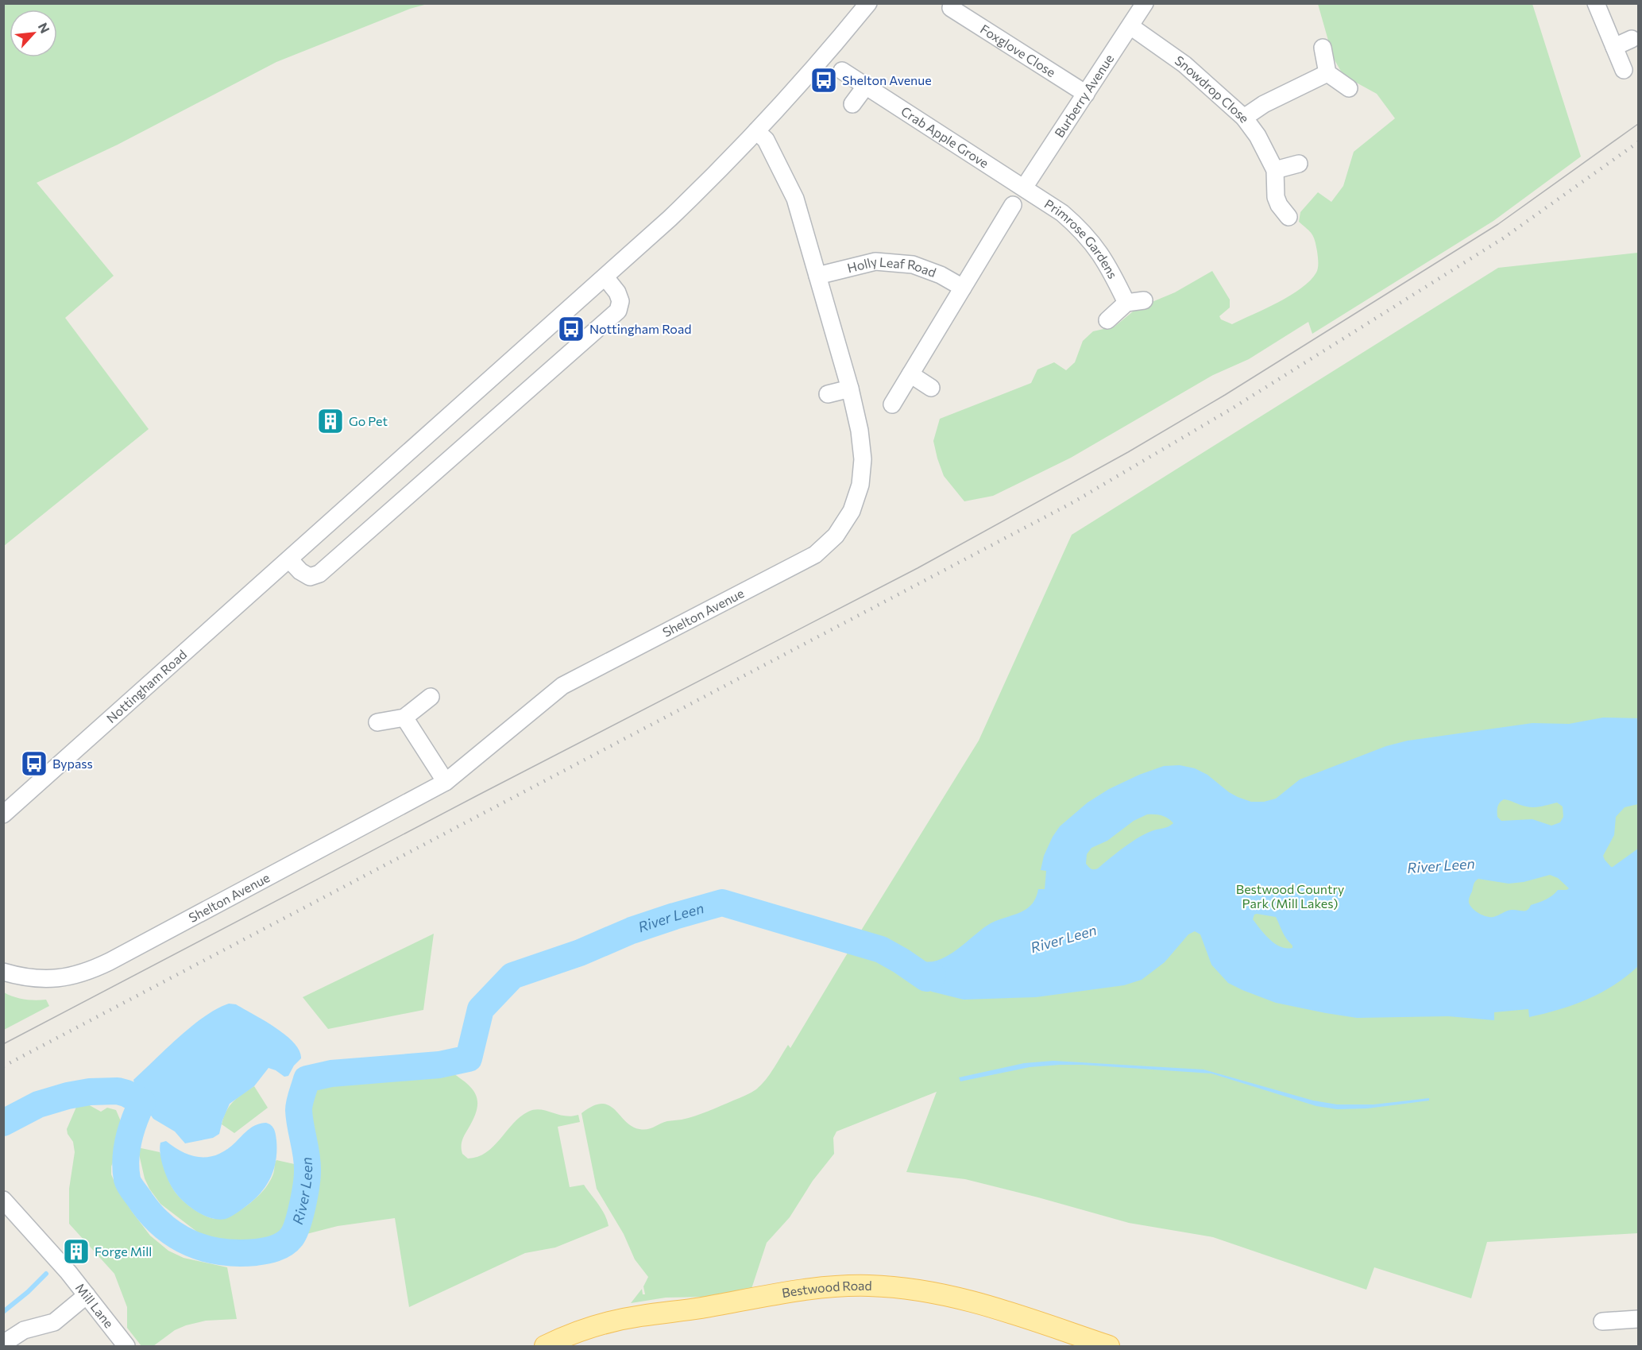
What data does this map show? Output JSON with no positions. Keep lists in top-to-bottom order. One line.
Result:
{"streets":{"main road":["Bestwood Road"],"street":["Foxglove Close","Snowdrop Close","Burberry Avenue","Crab Apple Grove","Primrose Gardens","Holly Leaf Road","Shelton Avenue","Nottingham Road","Mill Lane"]},"crossings":[["Foxglove Close","Burberry Avenue"],["Snowdrop Close","Burberry Avenue"],["Burberry Avenue","Crab Apple Grove"],["Burberry Avenue","Primrose Gardens"],["Crab Apple Grove","Primrose Gardens"],["Holly Leaf Road","Shelton Avenue"],["Shelton Avenue","Nottingham Road"]],"water":["River Leen"],"parks":["Bestwood Country Park (Mill Lakes)"],"places":{"bus stop":["Shelton Avenue","Nottingham Road","Bypass"],"building":["Go Pet","Forge Mill"]},"north":"top right"}
